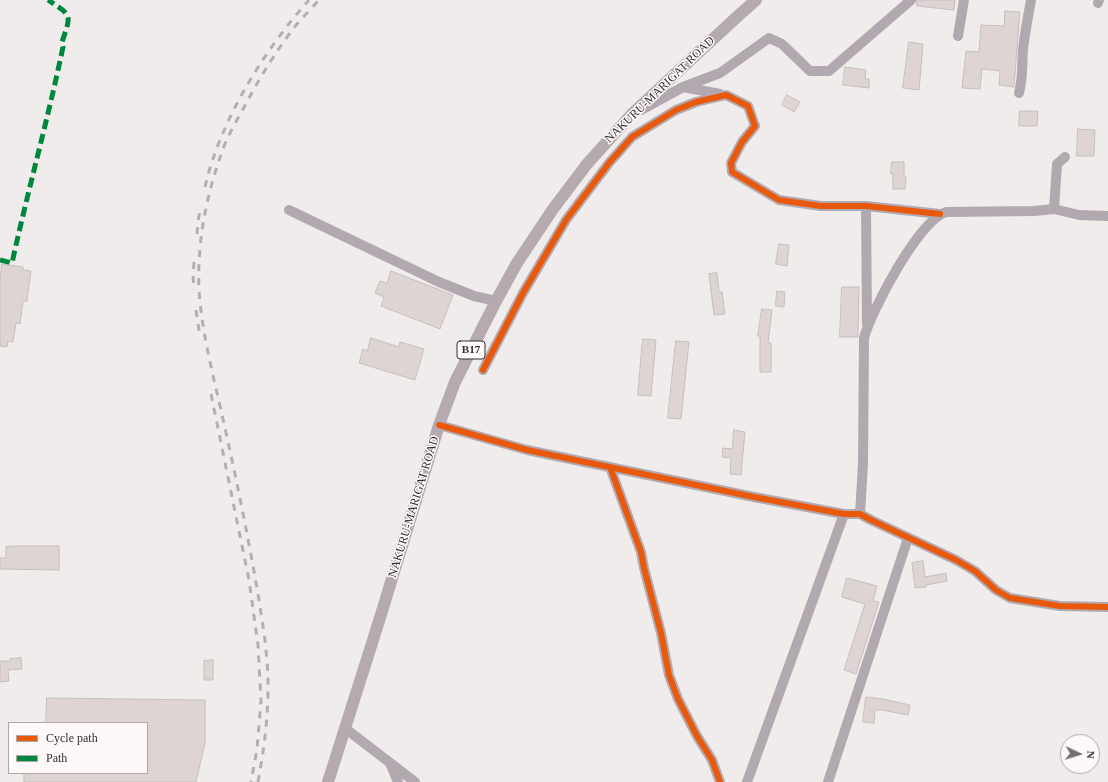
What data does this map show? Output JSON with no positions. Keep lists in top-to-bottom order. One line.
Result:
{"streets":{"main road":["NAKURU-MARIGAT ROAD","B17"]},"legend":["Cycle path","Path"],"north":"right"}
